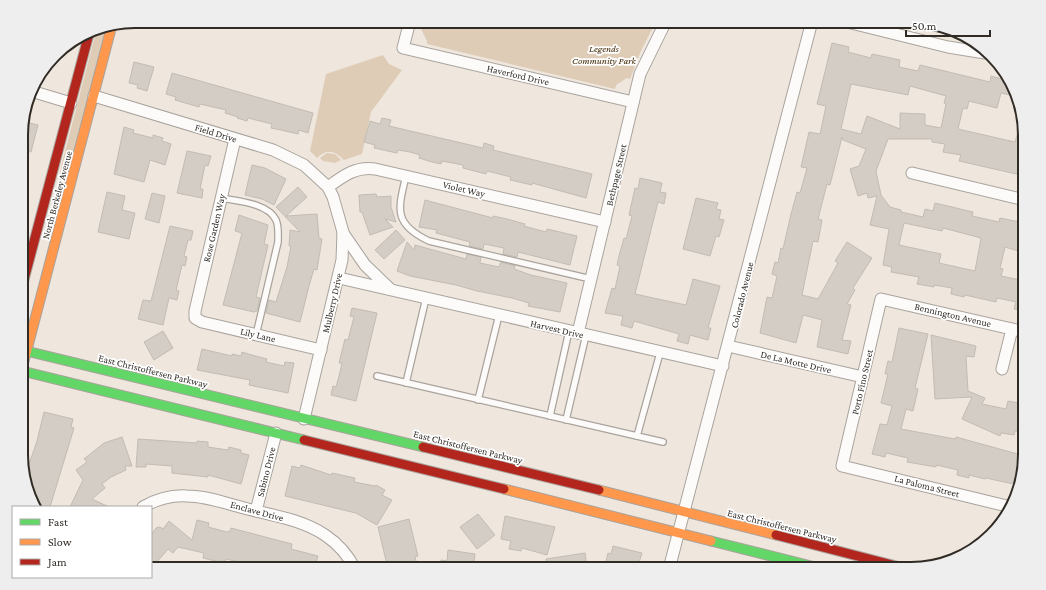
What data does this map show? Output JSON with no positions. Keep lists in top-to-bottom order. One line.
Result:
{"streets":{"street":["Haverford Drive","Field Drive","Bethpage Street","Violet Way","North Berkeley Avenue","Rose Garden Way","Colorado Avenue","Mulberry Drive","Bennington Avenue","Harvest Drive","Lily Lane","De La Motte Drive","East Christoffersen Parkway","Porto Fino Street","Sabino Drive","La Paloma Street","Enclave Drive"]},"crossings":[["Haverford Drive","Bethpage Street"],["Field Drive","Violet Way"],["Field Drive","North Berkeley Avenue"],["Field Drive","Rose Garden Way"],["Field Drive","Mulberry Drive"],["Bethpage Street","Violet Way"],["Bethpage Street","Harvest Drive"],["Violet Way","Mulberry Drive"],["Rose Garden Way","Lily Lane"],["Colorado Avenue","Harvest Drive"],["Colorado Avenue","De La Motte Drive"],["Colorado Avenue","East Christoffersen Parkway"],["Mulberry Drive","Harvest Drive"],["Mulberry Drive","Lily Lane"],["Mulberry Drive","East Christoffersen Parkway"],["Bennington Avenue","Porto Fino Street"],["De La Motte Drive","Porto Fino Street"],["Porto Fino Street","La Paloma Street"],["Sabino Drive","Enclave Drive"]],"parks":["Legends Community Park"],"legend":["Fast","Slow","Jam"],"scale_bar":"50 m"}
